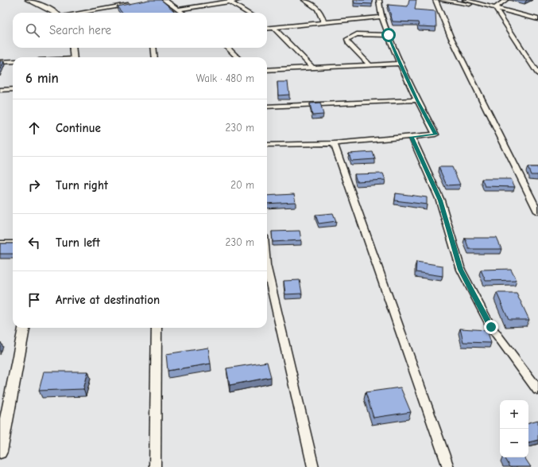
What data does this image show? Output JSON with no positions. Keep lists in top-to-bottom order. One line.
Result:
{"page":{"search":"Search here","heading":["6 min","Walk · 480 m"],"list":[["Continue","230 m"],["Turn right","20 m"],["Turn left","230 m"],"Arrive at destination"],"map_buttons":["+","−"]}}
